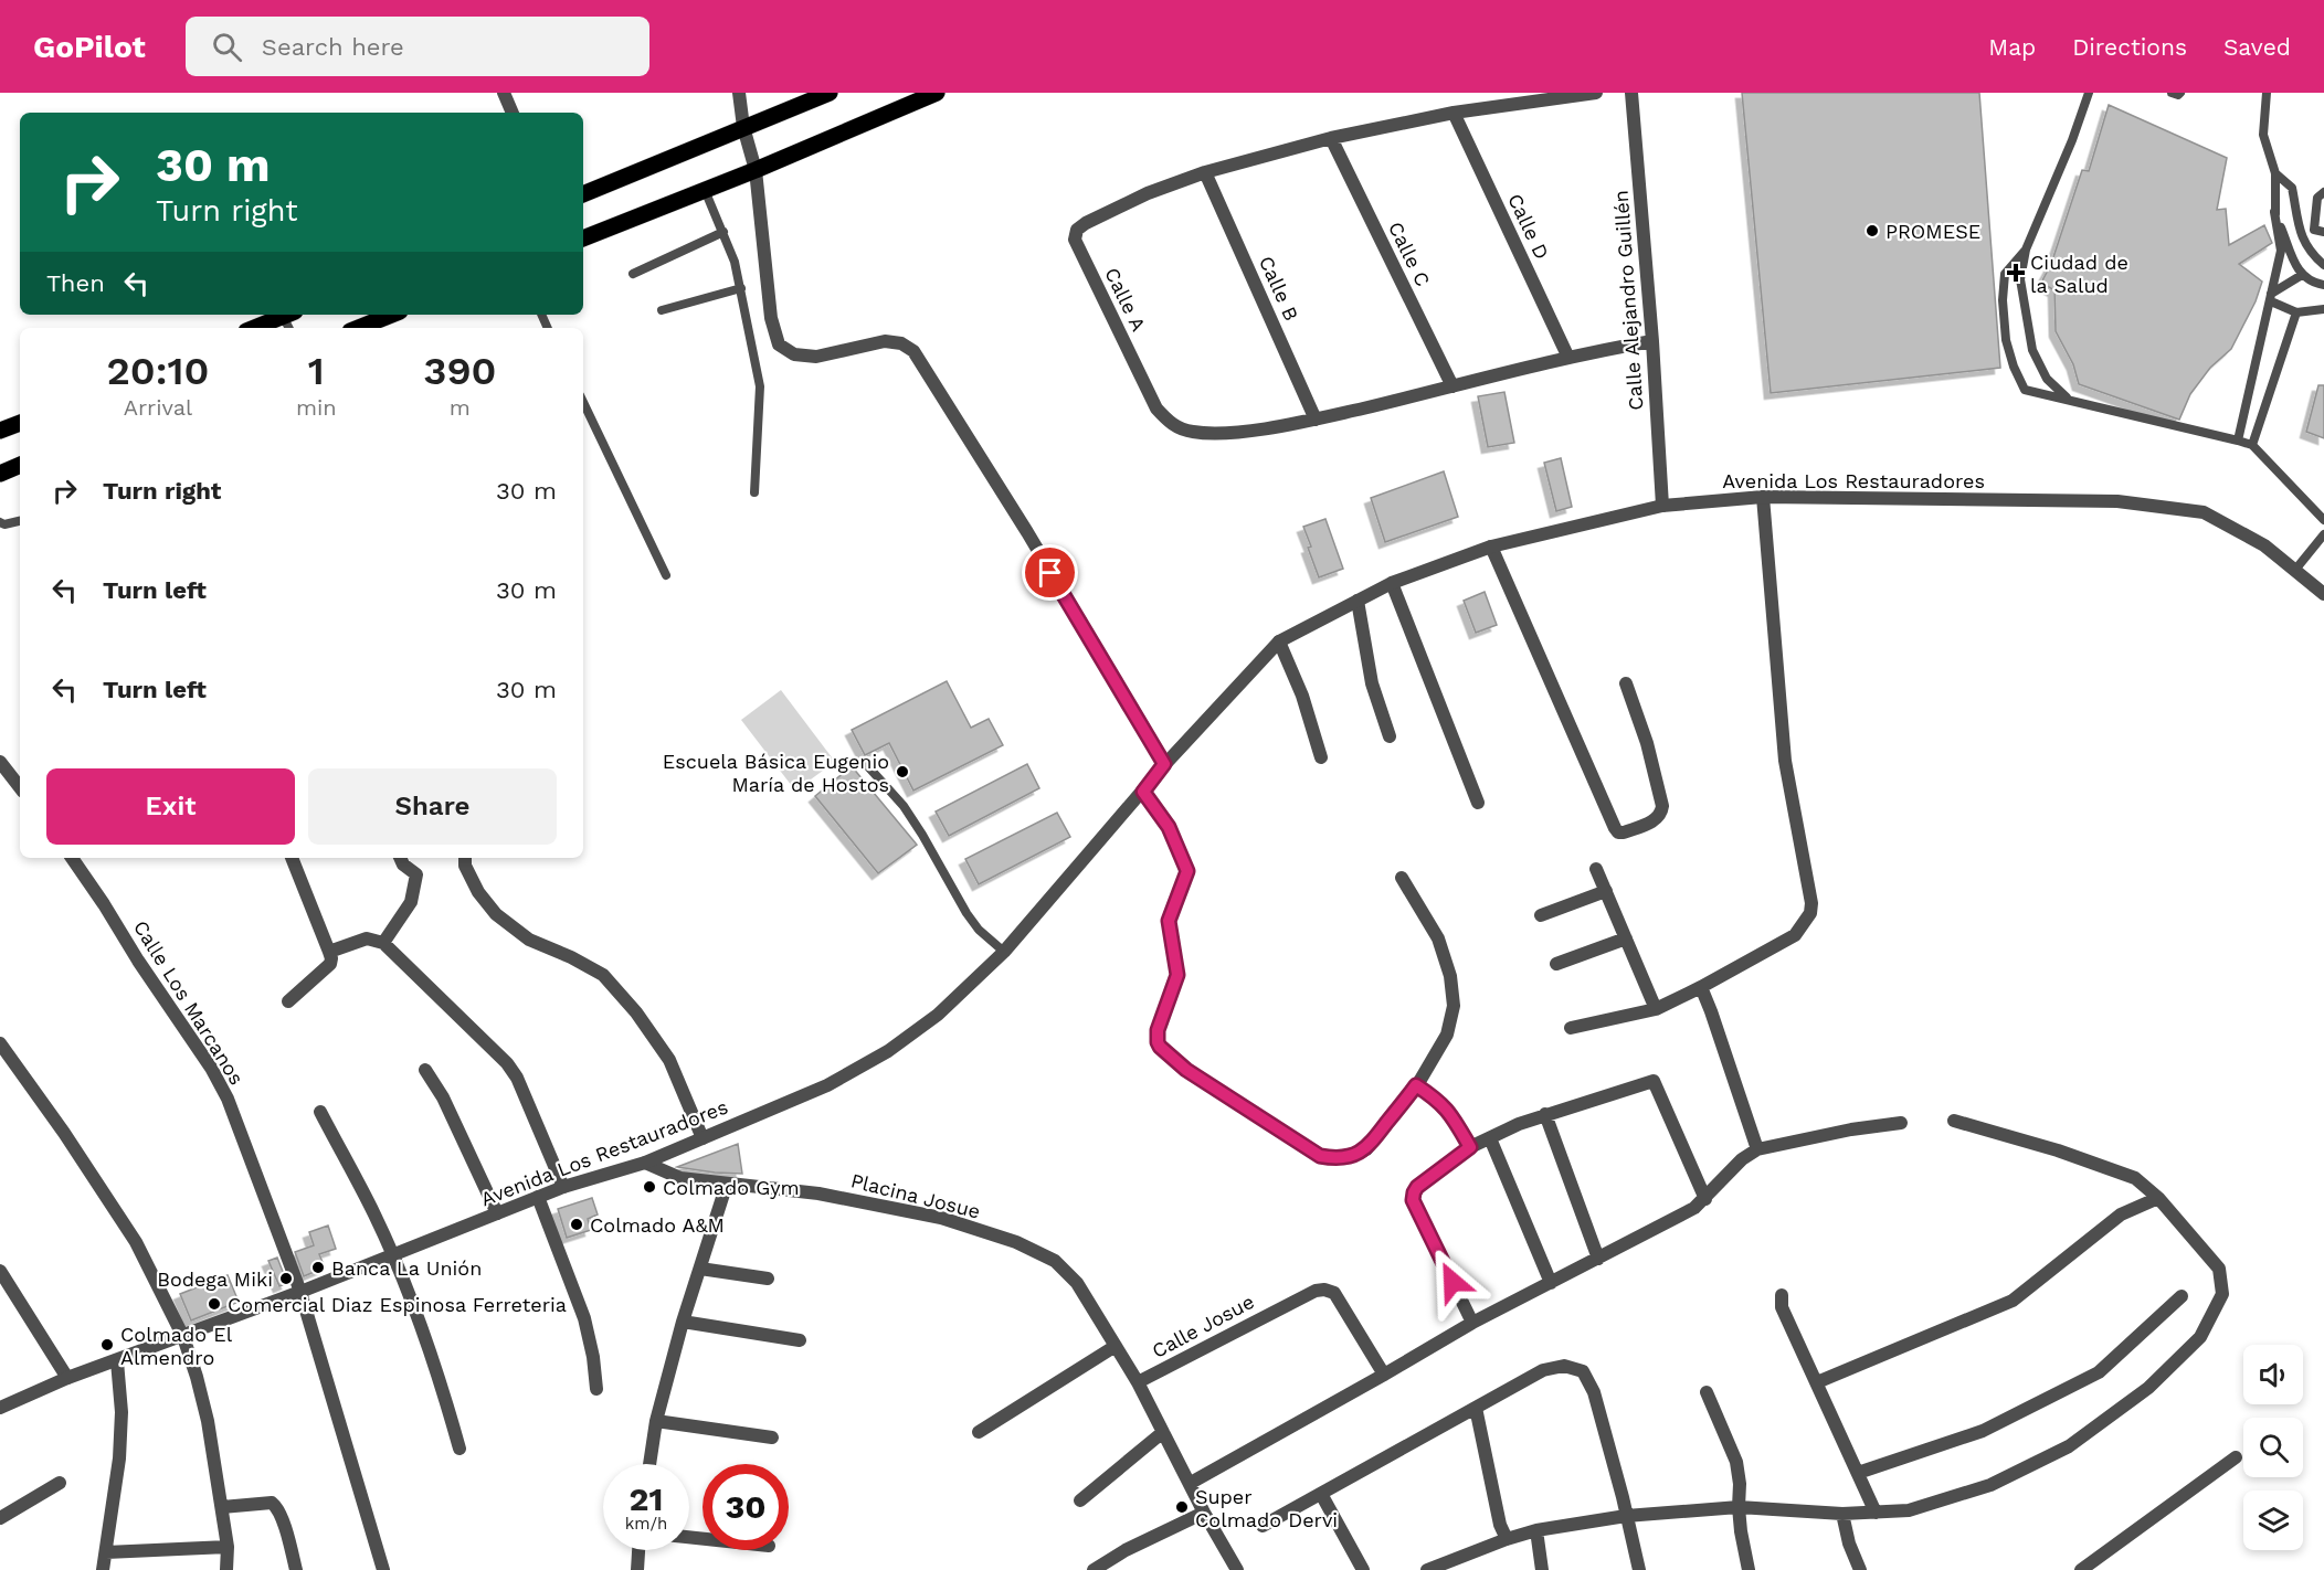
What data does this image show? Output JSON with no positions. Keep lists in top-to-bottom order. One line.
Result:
{"streets":{"street":["Calle D","Calle C","Calle B","Calle A","Calle Alejandro Guillén","Avenida Los Restauradores","Calle Los Marcanos","Placina Josue","Calle Josue"]},"crossings":[["Calle D","Calle A"],["Calle C","Calle A"],["Calle B","Calle A"],["Calle A","Calle Alejandro Guillén"],["Calle Alejandro Guillén","Avenida Los Restauradores"],["Avenida Los Restauradores","Calle Los Marcanos"],["Avenida Los Restauradores","Placina Josue"],["Placina Josue","Calle Josue"]],"places":{"other":["PROMESE","Escuela Básica Eugenio María de Hostos","Colmado Gym","Colmado A&M","Banca La Unión","Bodega Miki","Comercial Diaz Espinosa Ferreteria","Colmado El Almendro","Super Colmado Dervi"],"health":["Ciudad de la Salud"]},"page":{"header":"GoPilot","search":"Search here","nav":["Map","Directions","Saved"],"turn":["30 m","Turn right"],"then":"Then","eta":["20:10","Arrival","1","min","390","m"],"list":[{"name":"Turn right","value":"30 m"},{"name":"Turn left","value":"30 m"},{"name":"Turn left","value":"30 m"}],"buttons":["Exit","Share"],"speed":"21 km/h","limit":"30"}}
